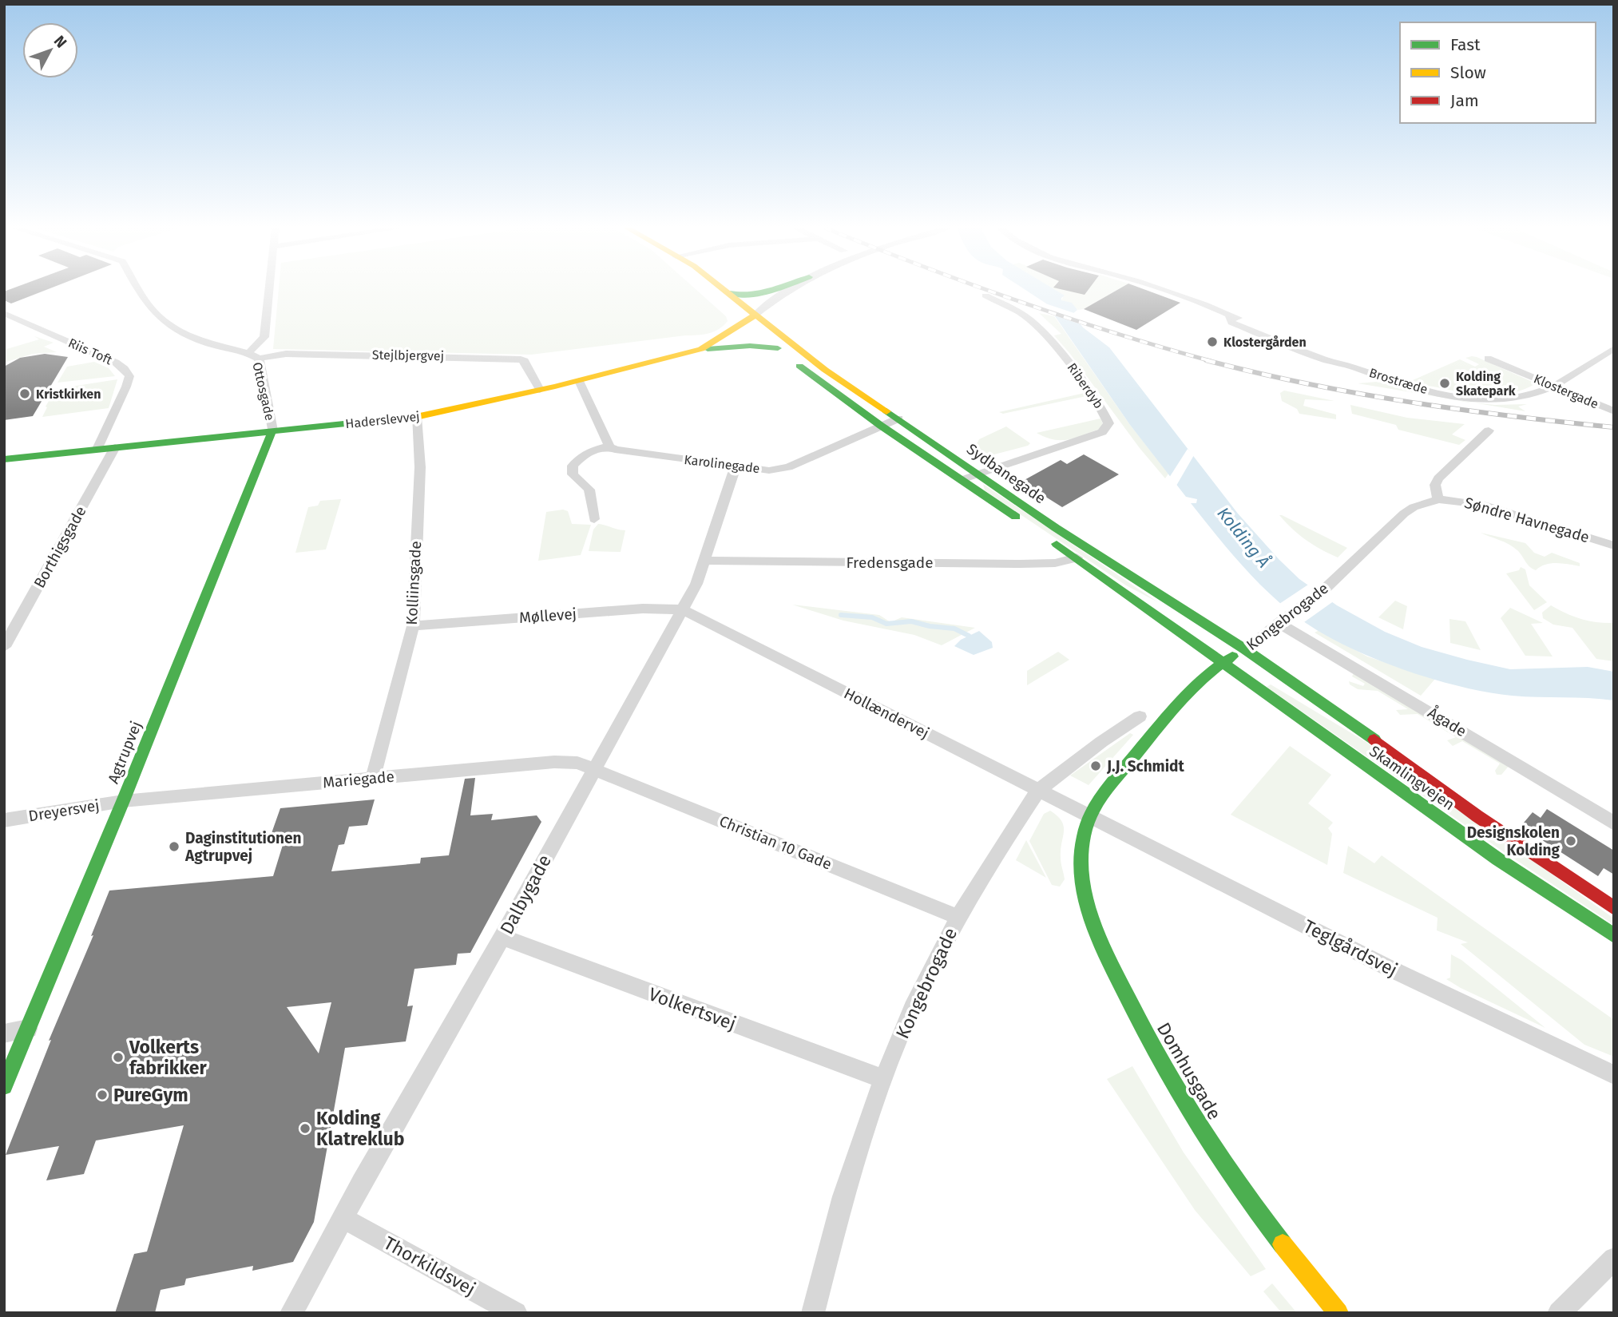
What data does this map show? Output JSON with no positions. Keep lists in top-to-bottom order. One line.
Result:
{"streets":{"main road":["Haderslevvej","Sydbanegade","Kongebrogade","Agtrupvej","Skamlingvejen","Domhusgade"],"street":["Riis Toft","Stejlbjergvej","Brostræde","Riberdyb","Ottosgade","Klostergade","Karolinegade","Søndre Havnegade","Borthigsgade","Fredensgade","Kolliinsgade","Møllevej","Hollændervej","Ågade","Mariegade","Dreyersvej","Christian 10 Gade","Dalbygade","Teglgårdsvej","Volkertsvej","Thorkildsvej"]},"crossings":[["Riis Toft","Haderslevvej"],["Stejlbjergvej","Ottosgade"],["Stejlbjergvej","Haderslevvej"],["Brostræde","Klostergade"],["Riberdyb","Sydbanegade"],["Ottosgade","Haderslevvej"],["Ottosgade","Agtrupvej"],["Haderslevvej","Sydbanegade"],["Haderslevvej","Borthigsgade"],["Haderslevvej","Kolliinsgade"],["Haderslevvej","Agtrupvej"],["Karolinegade","Sydbanegade"],["Karolinegade","Dalbygade"],["Sydbanegade","Fredensgade"],["Sydbanegade","Kongebrogade"],["Sydbanegade","Skamlingvejen"],["Søndre Havnegade","Kongebrogade"],["Fredensgade","Dalbygade"],["Kolliinsgade","Møllevej"],["Kolliinsgade","Mariegade"],["Møllevej","Hollændervej"],["Møllevej","Dalbygade"],["Kongebrogade","Hollændervej"],["Kongebrogade","Ågade"],["Kongebrogade","Skamlingvejen"],["Kongebrogade","Christian 10 Gade"],["Kongebrogade","Teglgårdsvej"],["Kongebrogade","Volkertsvej"],["Kongebrogade","Domhusgade"],["Hollændervej","Dalbygade"],["Hollændervej","Teglgårdsvej"],["Hollændervej","Domhusgade"],["Agtrupvej","Mariegade"],["Agtrupvej","Dreyersvej"],["Mariegade","Dreyersvej"],["Mariegade","Christian 10 Gade"],["Mariegade","Dalbygade"],["Christian 10 Gade","Dalbygade"],["Dalbygade","Volkertsvej"],["Dalbygade","Thorkildsvej"],["Teglgårdsvej","Domhusgade"]],"water":["Kolding Å"],"places":["Klostergården","Kolding Skatepark","Kristkirken","J.J. Schmidt","Designskolen Kolding","Daginstitutionen Agtrupvej","Volkerts fabrikker","PureGym","Kolding Klatreklub"],"legend":["Fast","Slow","Jam"],"north":"top right"}
